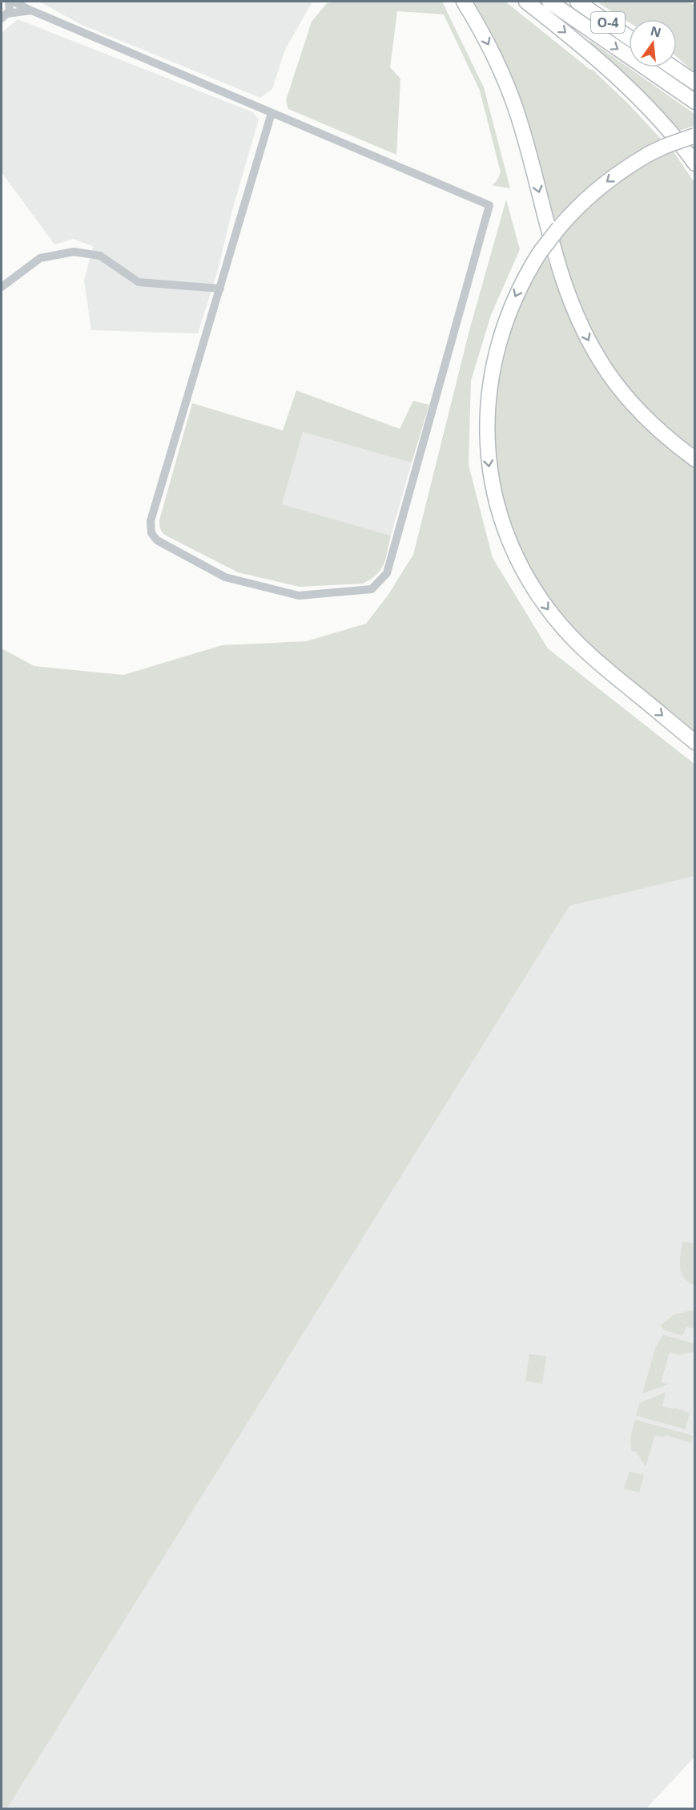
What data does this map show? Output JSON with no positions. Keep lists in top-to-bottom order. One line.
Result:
{"streets":{"highway":["O-4"]},"north":"top"}
